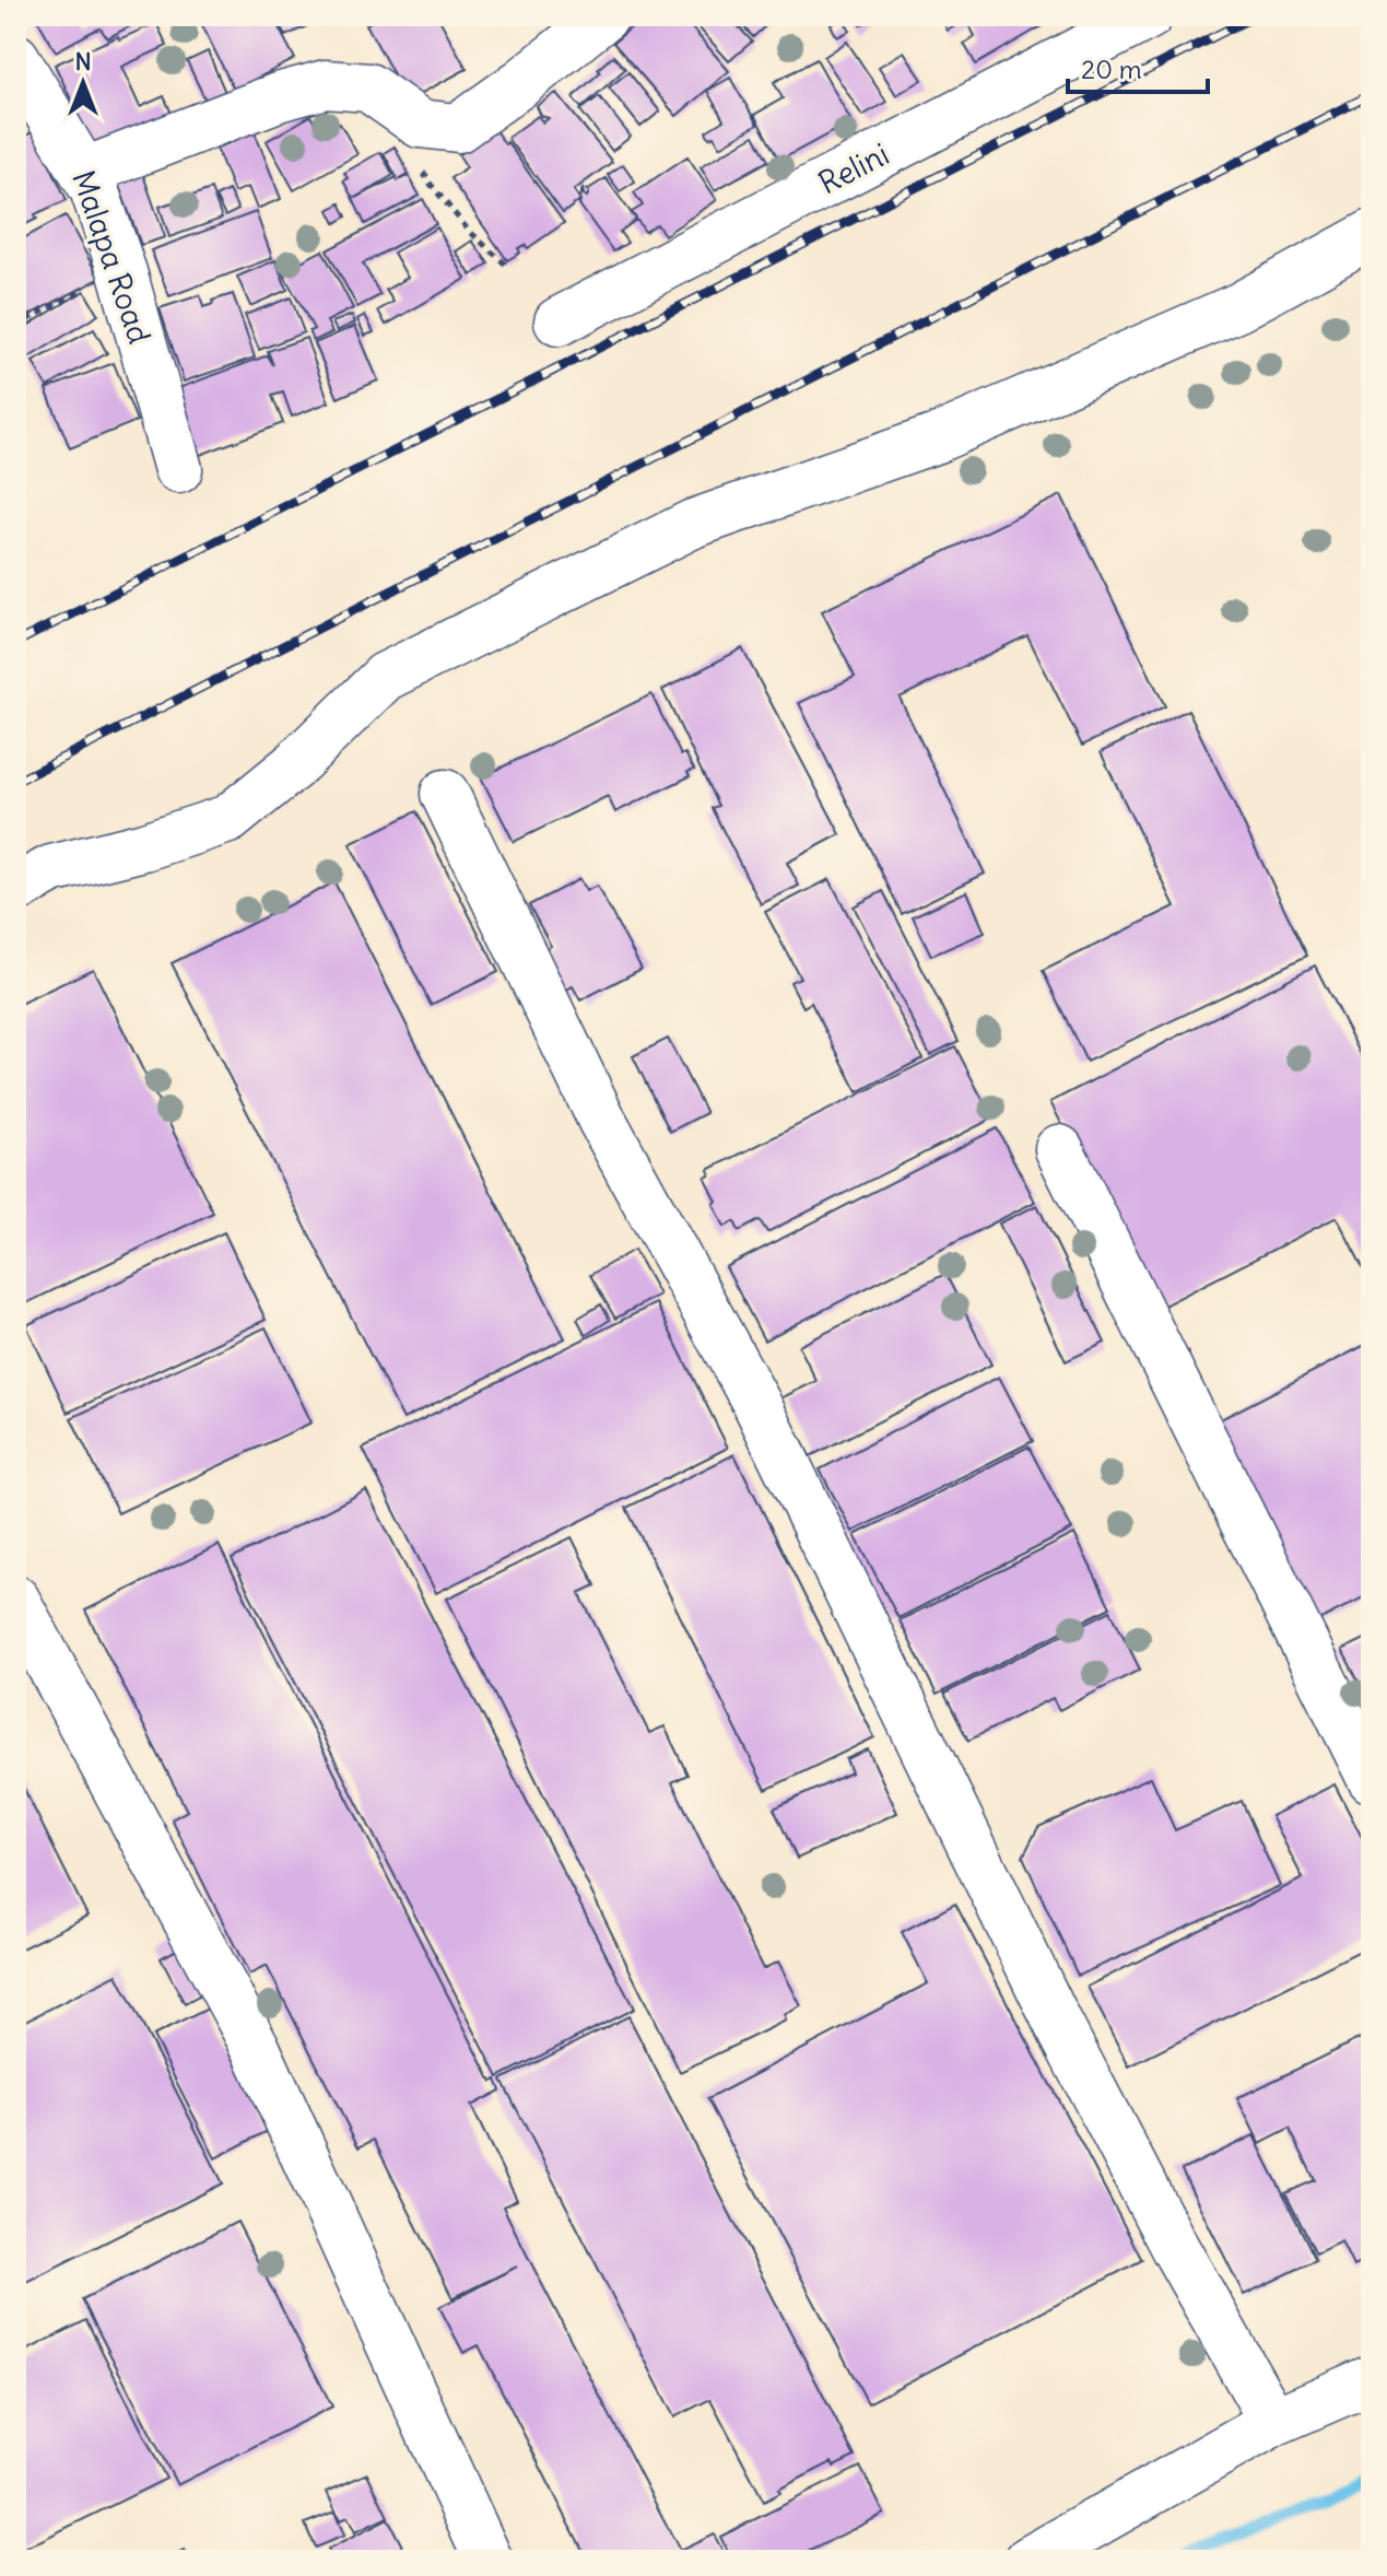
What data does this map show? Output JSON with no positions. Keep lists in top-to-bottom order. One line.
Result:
{"streets":{"street":["Relini","Malapa Road"]},"scale_bar":"20 m","north":"top"}
